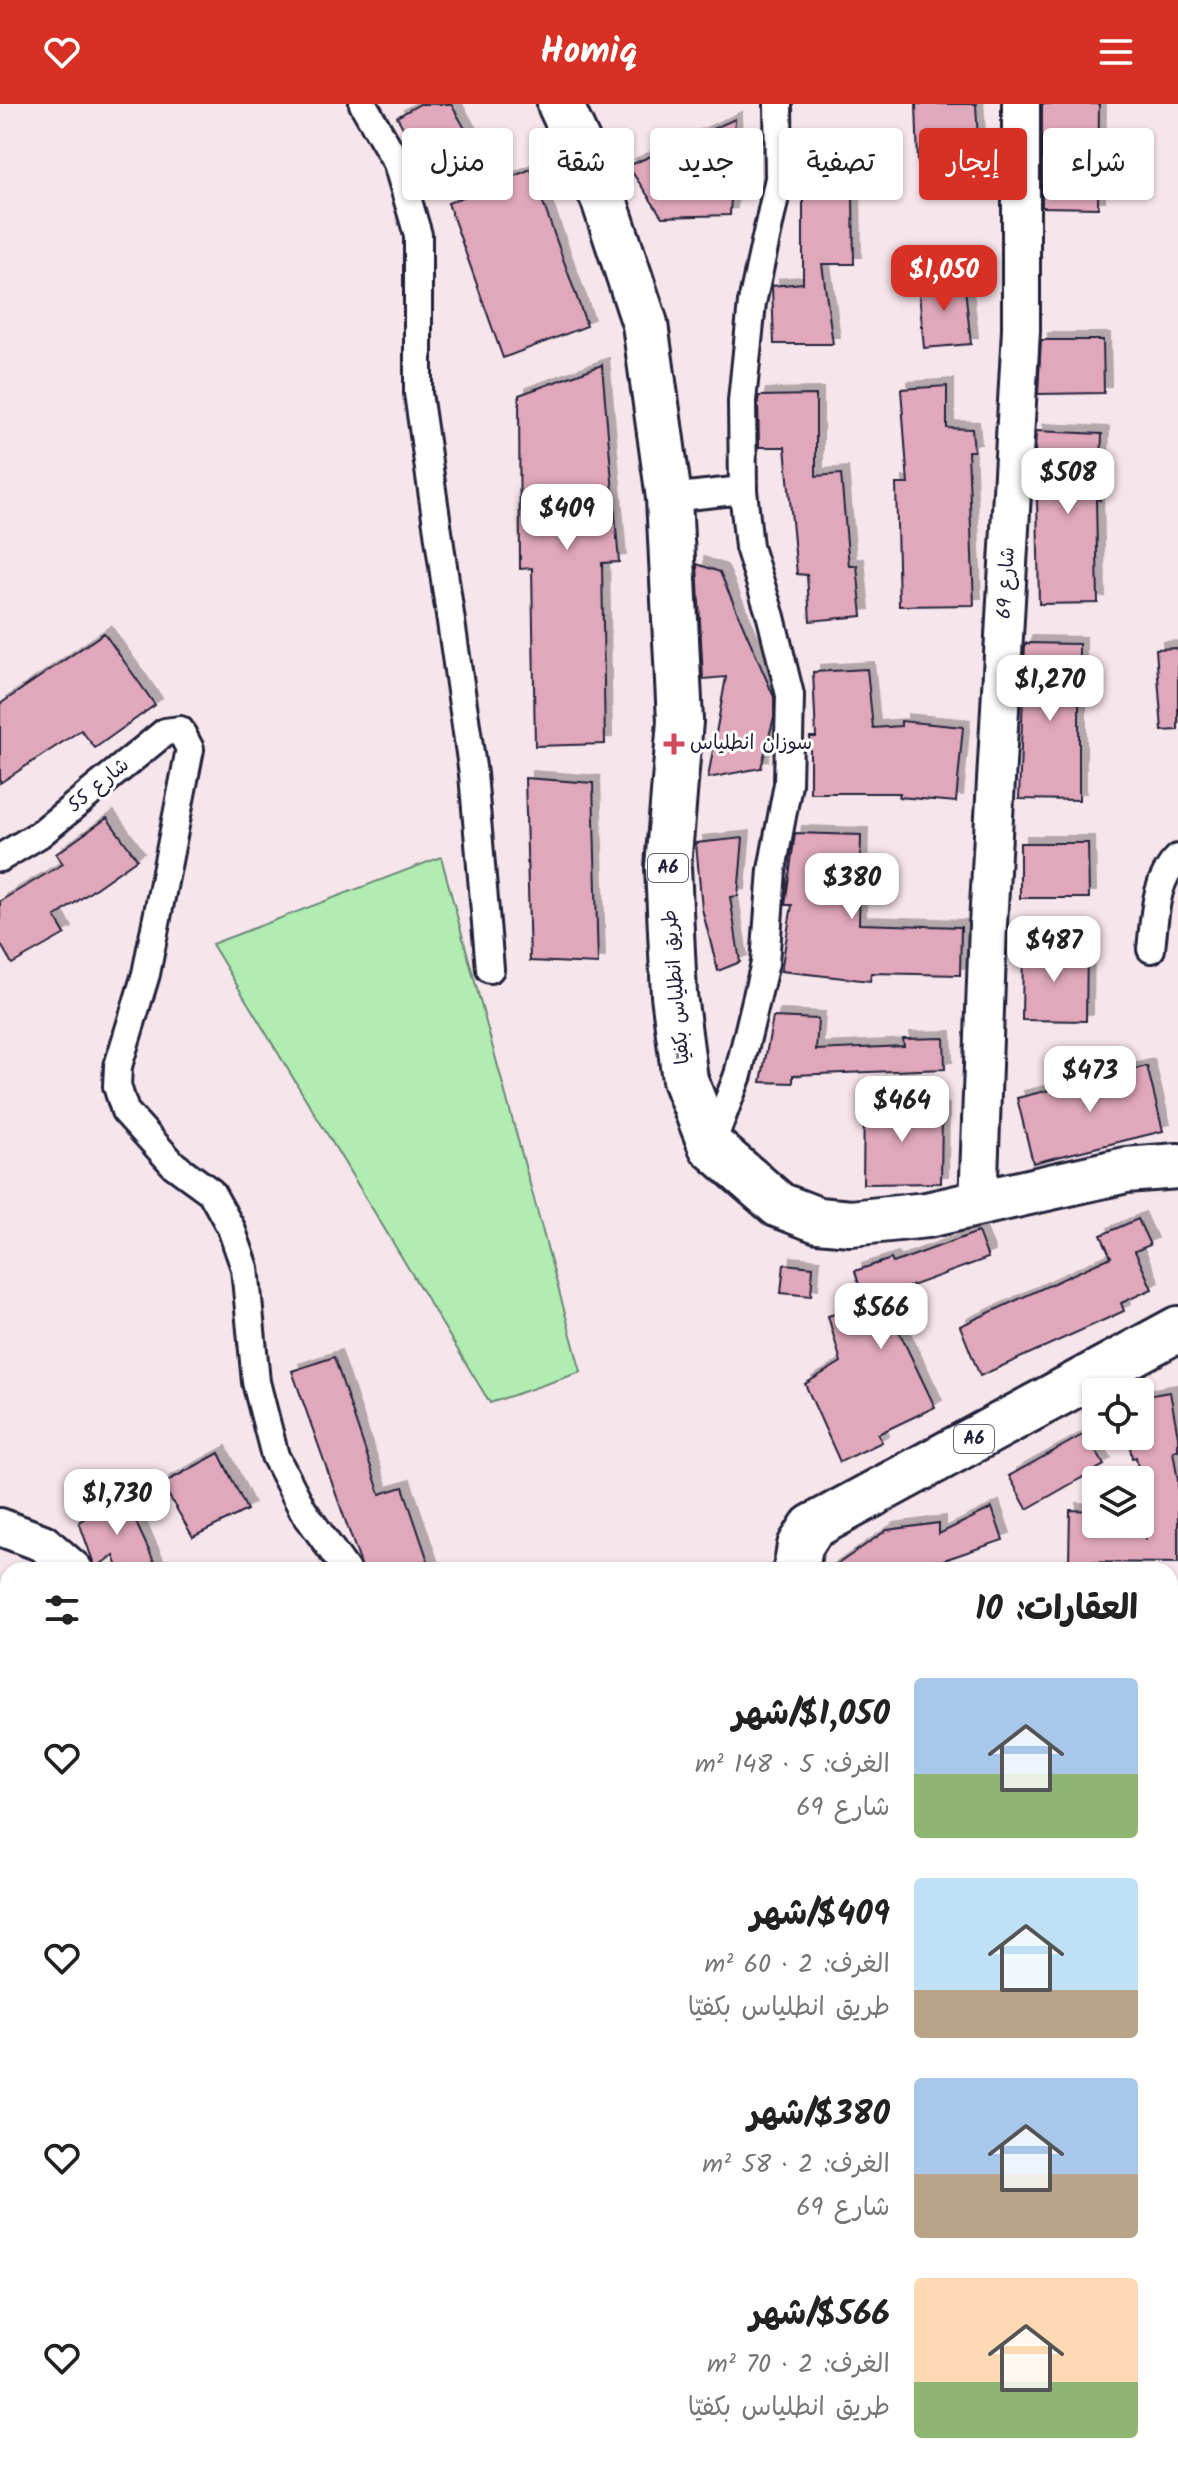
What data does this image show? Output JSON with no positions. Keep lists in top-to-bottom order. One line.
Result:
{"streets":{"highway":["A6","طريق انطلياس بكفيّا"],"street":["شارع 69","شارع 55"]},"crossings":[["شارع 69","طريق انطلياس بكفيّا"]],"places":{"health":["سوزان انطلياس"]},"page":{"header":"Homiq","chip":["شراء","إيجار","تصفية","جديد","شقة","منزل"],"price":["$1,050","$508","$409","$1,270","$380","$487","$473","$464","$566","$1,730"],"heading":"العقارات: 10","list":[{"name":"$1,050/شهر","note":"الغرف: 5 · 148 m² · شارع 69"},{"name":"$409/شهر","note":"الغرف: 2 · 60 m² · طريق انطلياس بكفيّا"},{"name":"$380/شهر","note":"الغرف: 2 · 58 m² · شارع 69"},{"name":"$566/شهر","note":"الغرف: 2 · 70 m² · طريق انطلياس بكفيّا"}]}}
